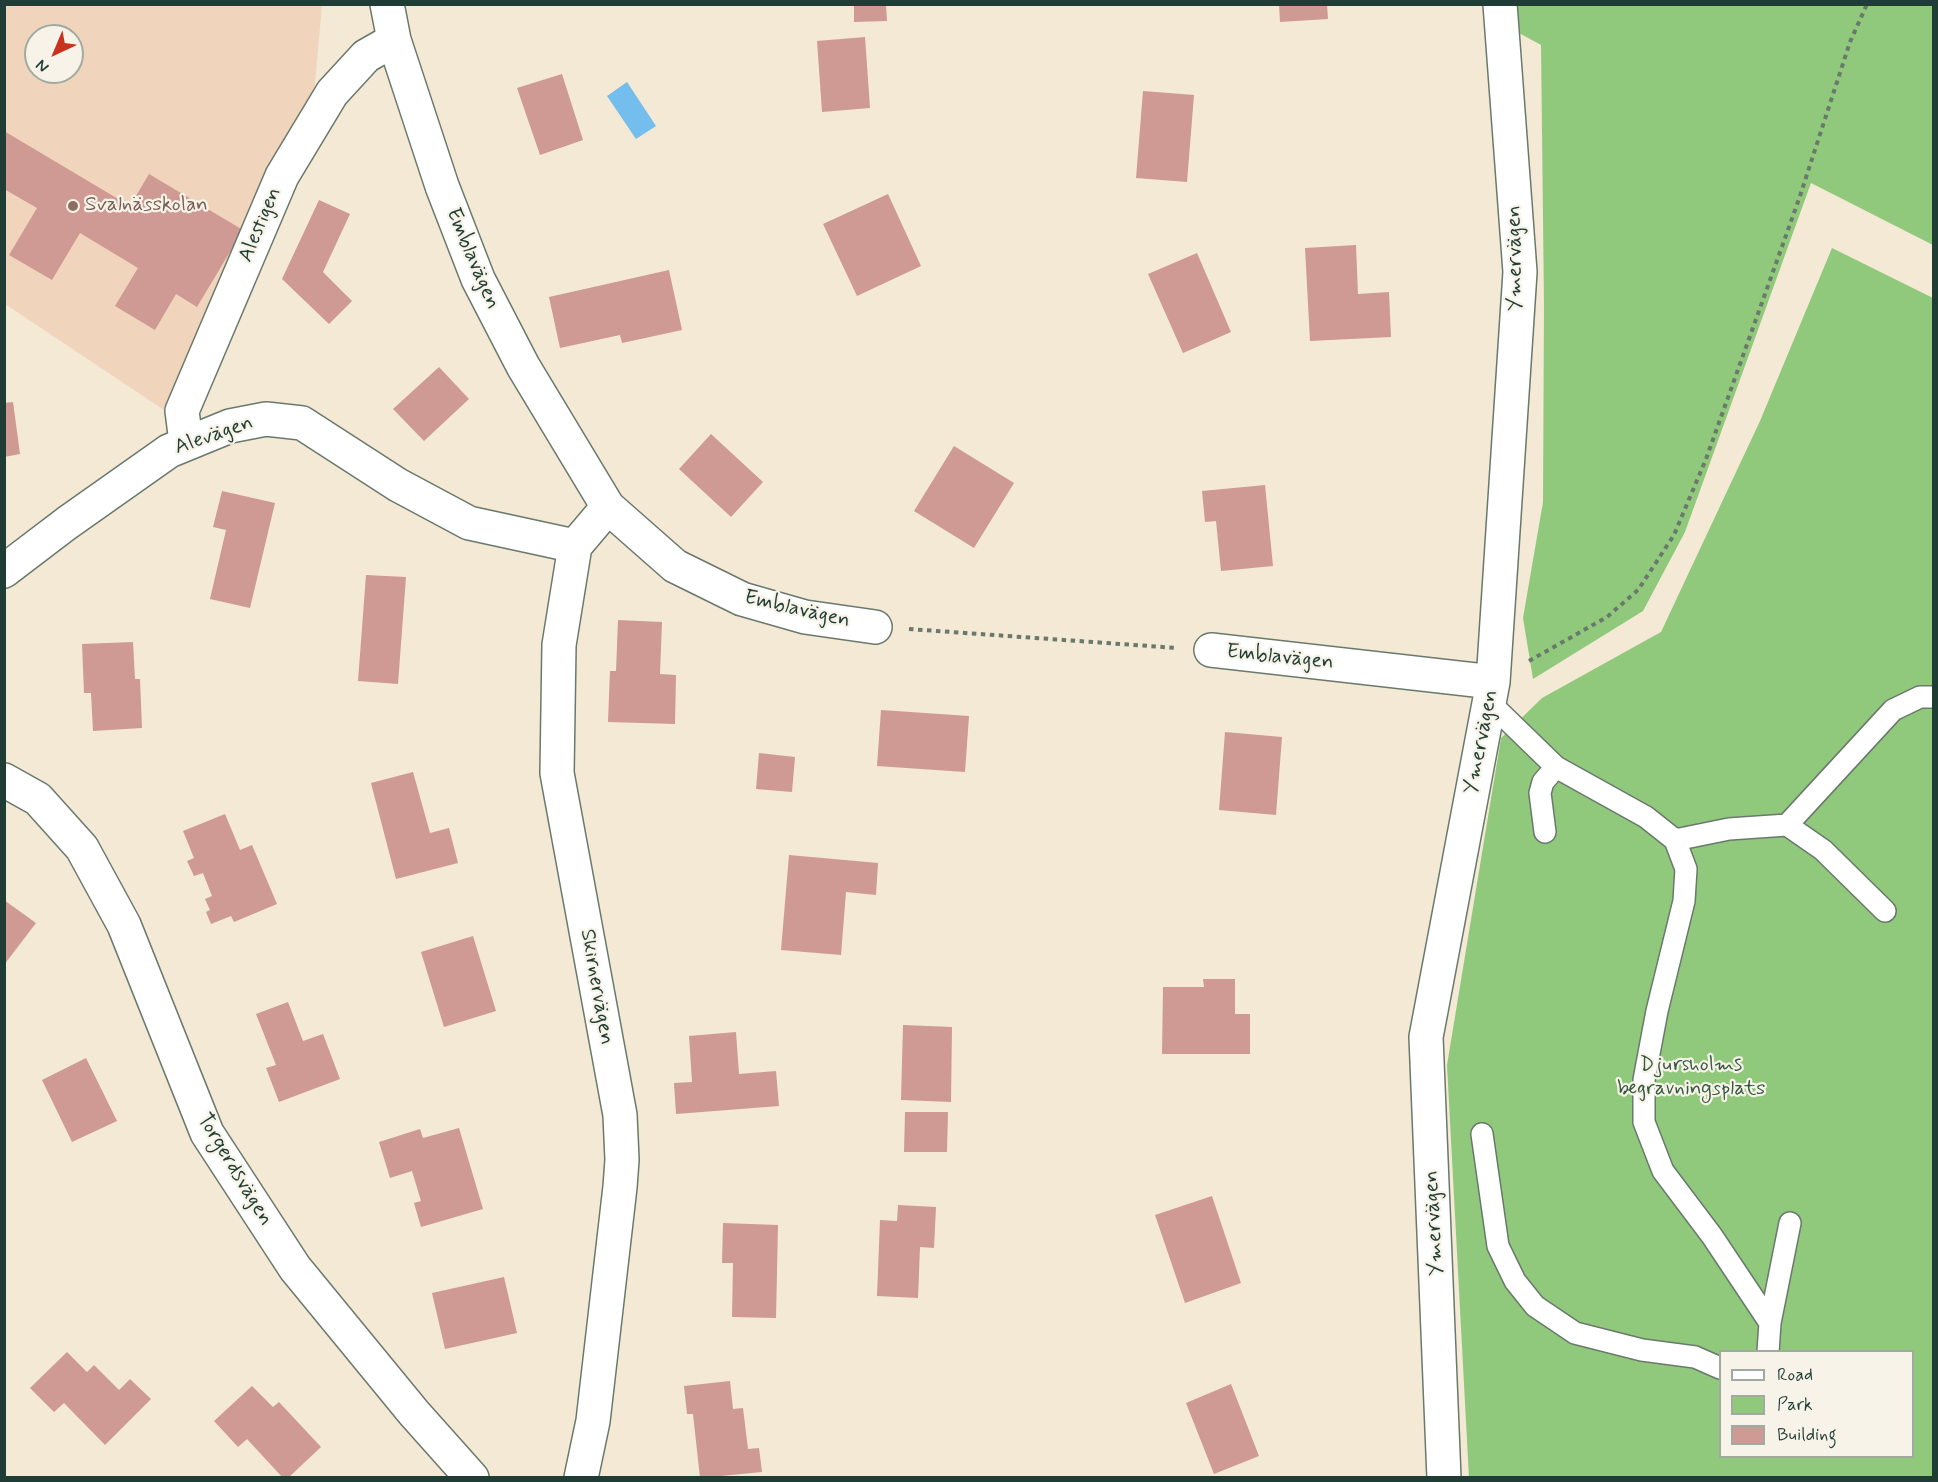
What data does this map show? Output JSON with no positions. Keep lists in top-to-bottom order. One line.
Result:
{"streets":{"street":["Alestigen","Ymervägen","Emblavägen","Alevägen","Skirnervägen","Torgerdsvägen"]},"crossings":[["Alestigen","Emblavägen"],["Alestigen","Alevägen"],["Ymervägen","Emblavägen"],["Alevägen","Skirnervägen"]],"parks":["Djursholms begravningsplats"],"places":["Svalnässkolan"],"legend":["Road","Park","Building"],"north":"bottom left"}
